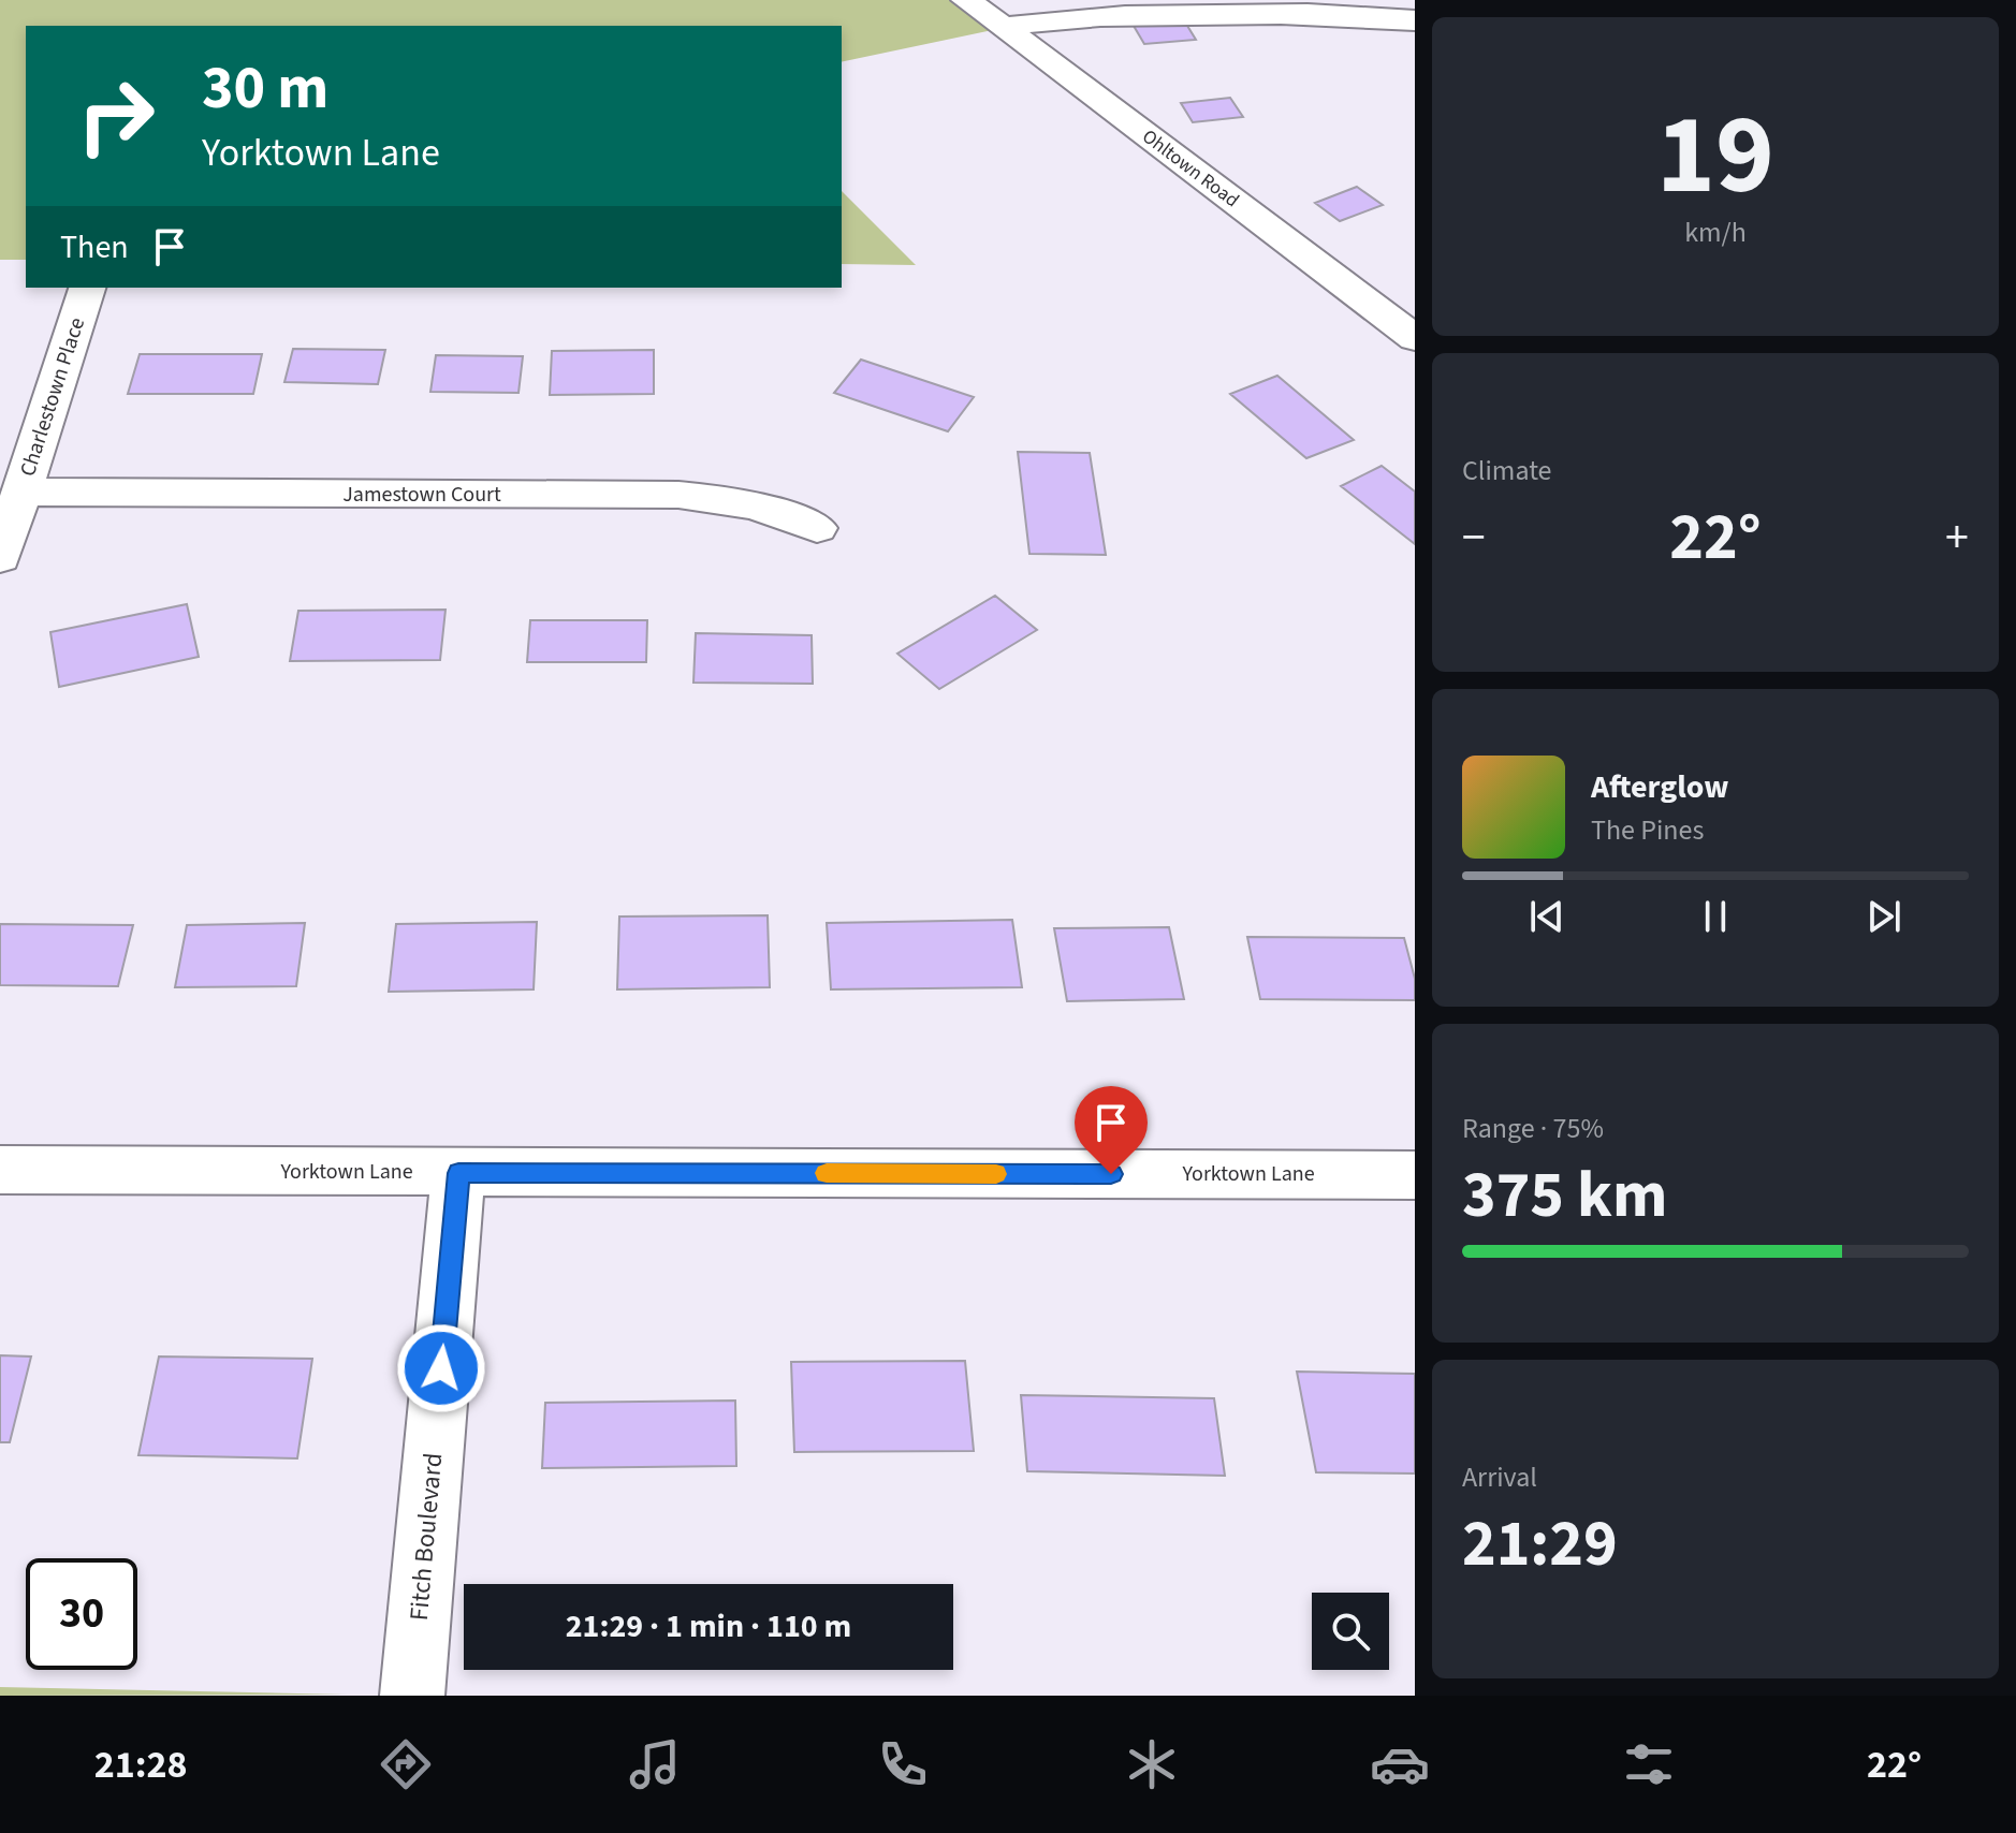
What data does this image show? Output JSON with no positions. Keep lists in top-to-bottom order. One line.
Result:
{"streets":{"street":["Ohltown Road","Charlestown Place","Jamestown Court","Yorktown Lane","Fitch Boulevard"]},"crossings":[["Charlestown Place","Jamestown Court"],["Yorktown Lane","Fitch Boulevard"]],"page":{"tile":[["19","km/h"],"Climate",["Range · 75%","375 km"],["Arrival","21:29"]],"turn":["30 m","Yorktown Lane"],"then":"Then","heat":["−","22°","+"],"song":["Afterglow","The Pines"],"limit":"30","trip":"21:29 · 1 min · 110 m","tabs":["21:28","22°"]}}
